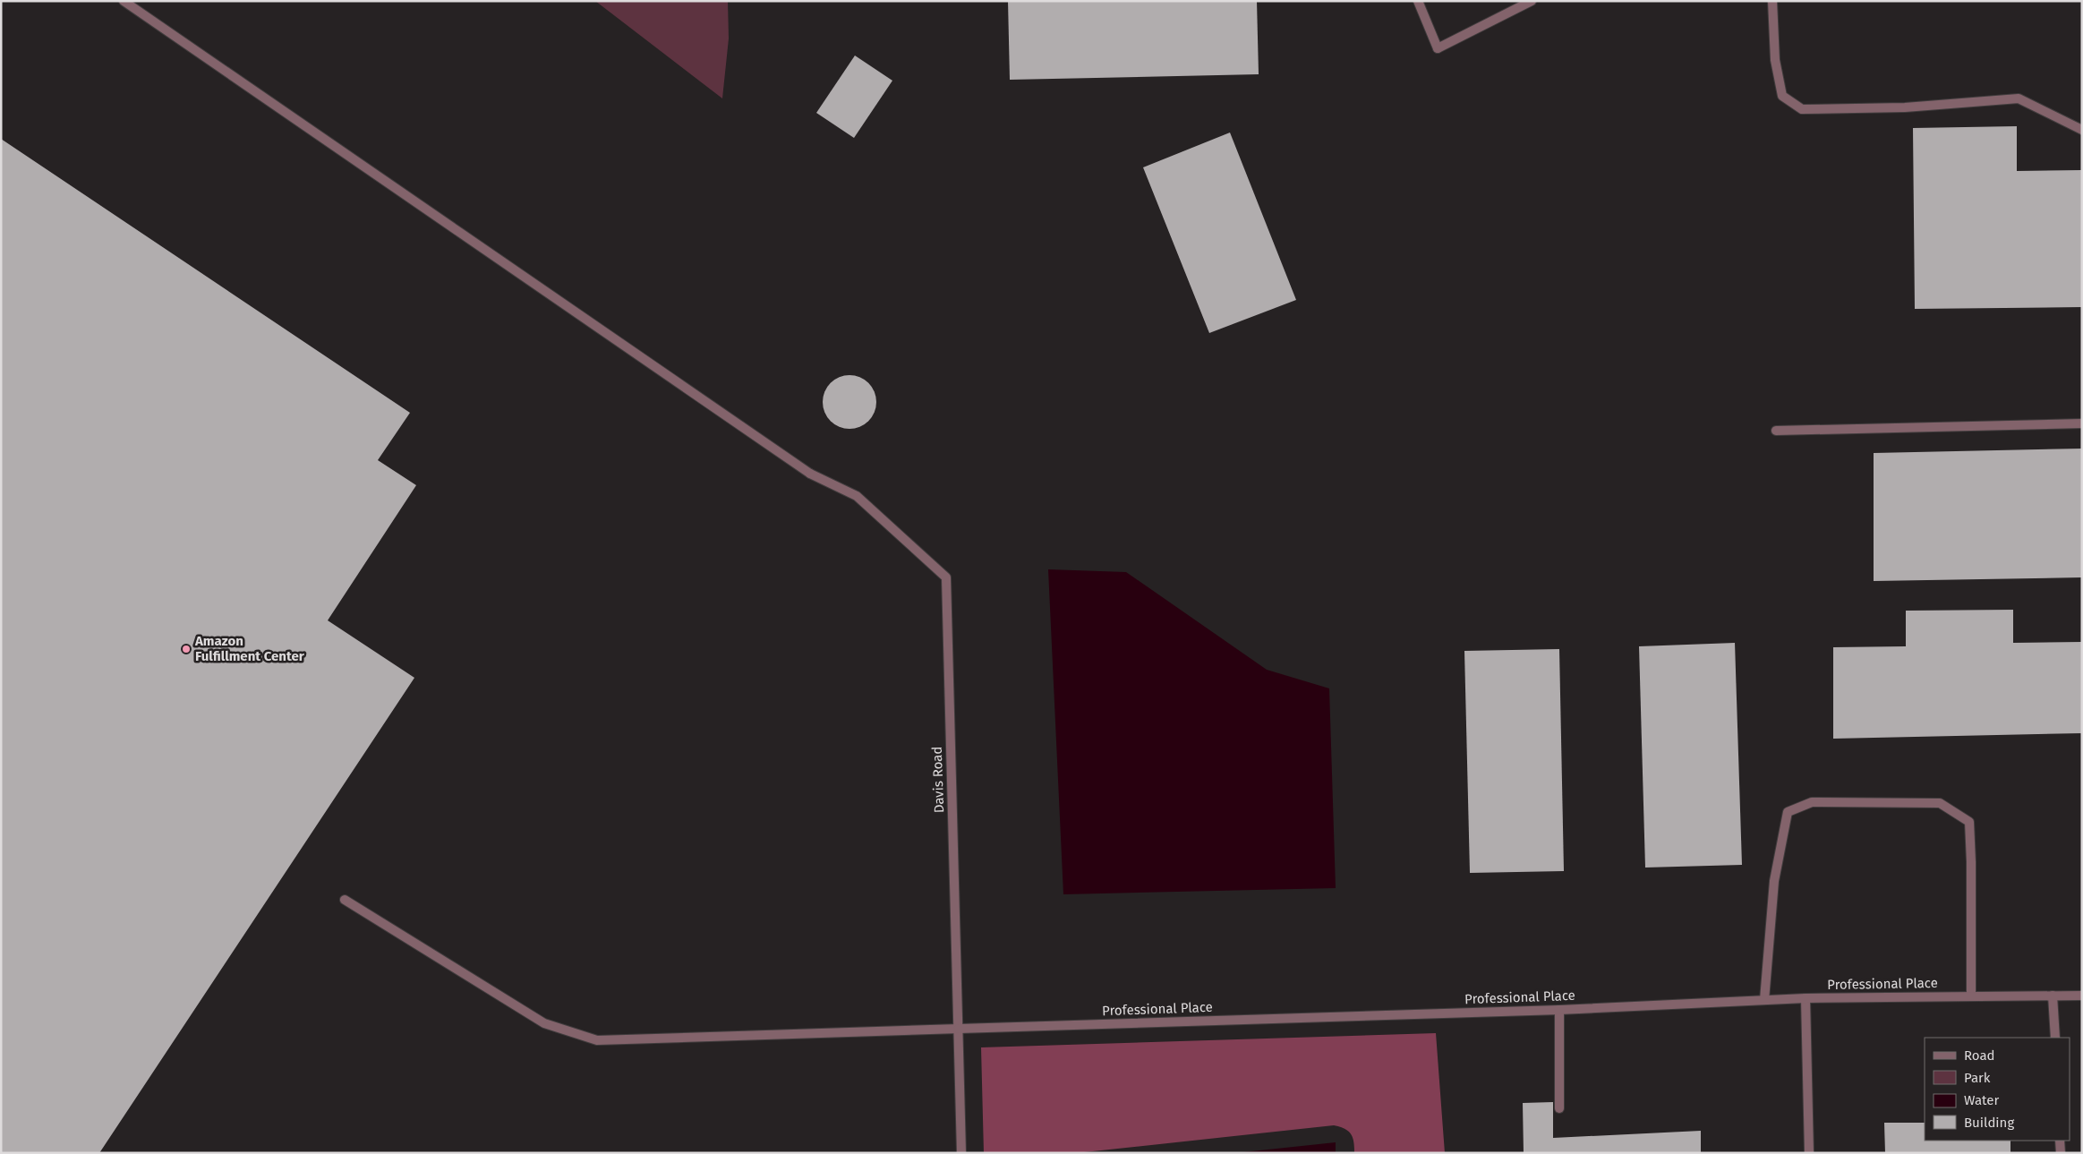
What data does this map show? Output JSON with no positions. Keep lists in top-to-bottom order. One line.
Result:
{"streets":{"street":["Davis Road","Professional Place"]},"crossings":[["Davis Road","Professional Place"]],"places":["Amazon Fulfillment Center"],"legend":["Road","Park","Water","Building"]}
